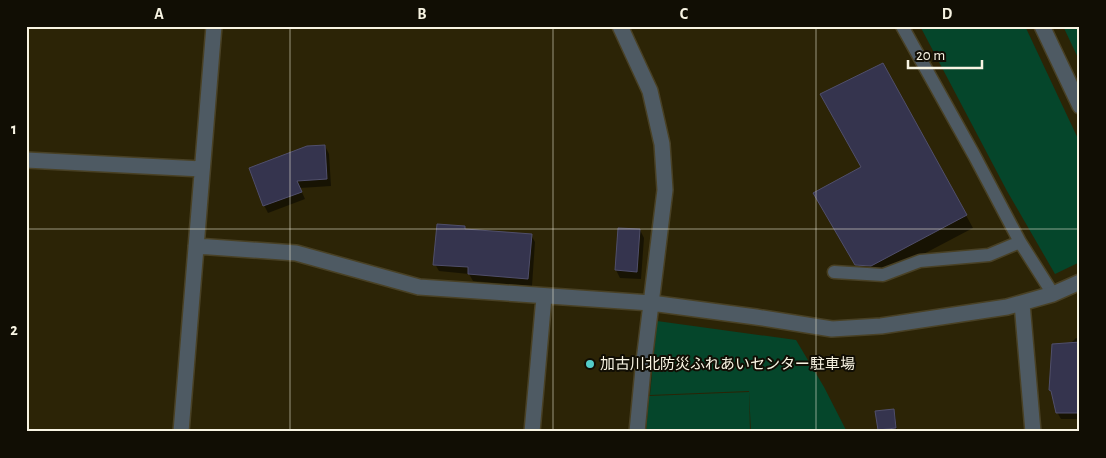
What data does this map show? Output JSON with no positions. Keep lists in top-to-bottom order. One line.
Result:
{"places":["加古川北防災ふれあいセンター駐車場"],"scale_bar":"20 m","grid":{"columns":["A","B","C","D"],"rows":["1","2"]}}
